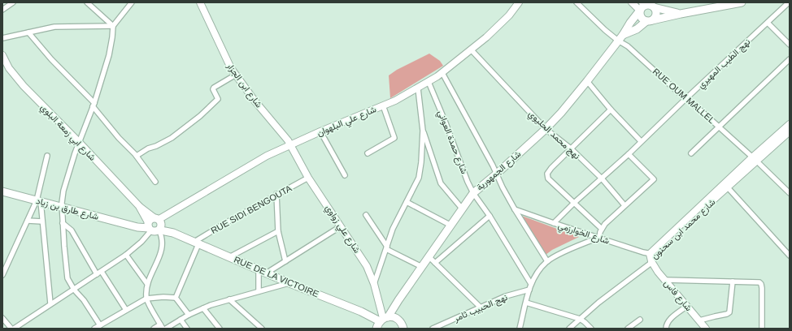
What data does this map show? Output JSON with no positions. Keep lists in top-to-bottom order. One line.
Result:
{"streets":{"main road":["شارع الجمهورية","شارع طارق بن زياد","RUE DE LA VICTOIRE"],"street":["نهج الطيب المهيري","شارع ابن الجزار","RUE OUM MALLEL","شارع علي البلهوان","شارع ابي زمعة البلوي","نهج محمد الحليوي","شارع حمدة العواني","RUE SIDI BENGOUTA","شارع علي زواوي","شارع محمد ابن سحنون","شارع الخوارزمي","شارع فاس","نهج الحبيب ثامر"]},"crossings":[["نهج الطيب المهيري","RUE OUM MALLEL"],["نهج الطيب المهيري","نهج محمد الحليوي"],["نهج الطيب المهيري","شارع الخوارزمي"],["شارع ابن الجزار","شارع علي البلهوان"],["شارع ابن الجزار","شارع علي زواوي"],["RUE OUM MALLEL","شارع الجمهورية"],["RUE OUM MALLEL","شارع محمد ابن سحنون"],["شارع علي البلهوان","شارع ابي زمعة البلوي"],["شارع علي البلهوان","نهج محمد الحليوي"],["شارع علي البلهوان","شارع حمدة العواني"],["شارع علي البلهوان","شارع طارق بن زياد"],["شارع علي البلهوان","شارع علي زواوي"],["شارع علي البلهوان","RUE DE LA VICTOIRE"],["شارع ابي زمعة البلوي","شارع طارق بن زياد"],["شارع ابي زمعة البلوي","RUE DE LA VICTOIRE"],["نهج محمد الحليوي","شارع الجمهورية"],["شارع حمدة العواني","شارع الجمهورية"],["شارع الجمهورية","شارع علي زواوي"],["شارع الجمهورية","RUE DE LA VICTOIRE"],["شارع طارق بن زياد","RUE DE LA VICTOIRE"],["RUE SIDI BENGOUTA","شارع علي زواوي"],["RUE SIDI BENGOUTA","RUE DE LA VICTOIRE"],["شارع علي زواوي","RUE DE LA VICTOIRE"],["شارع محمد ابن سحنون","شارع الخوارزمي"],["شارع محمد ابن سحنون","شارع فاس"],["شارع الخوارزمي","شارع فاس"]]}
